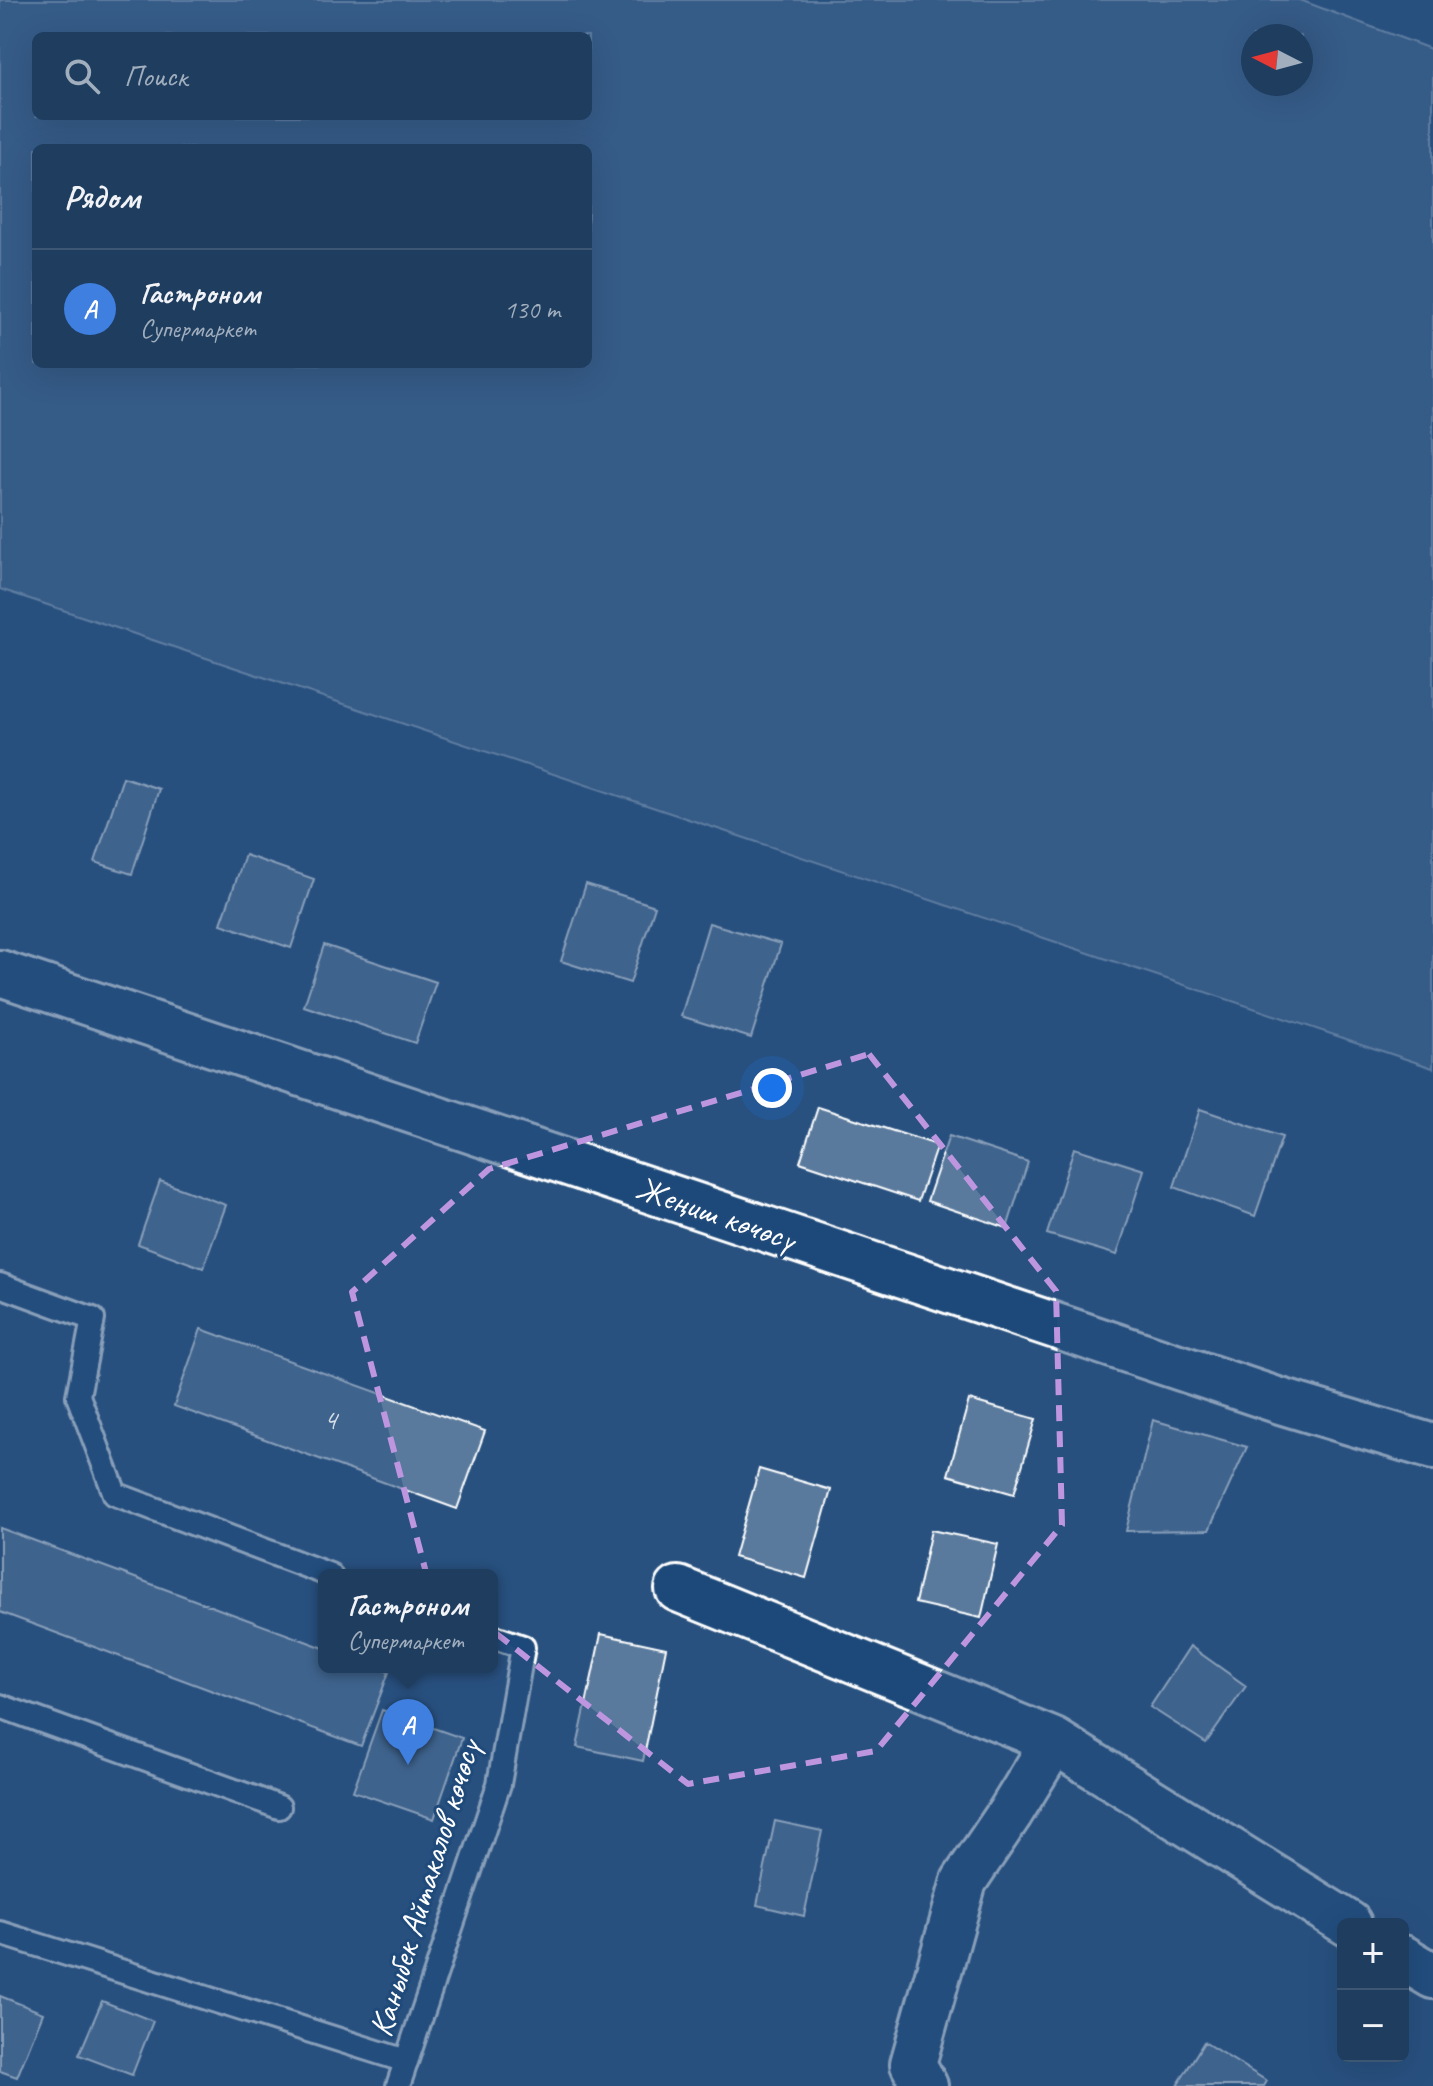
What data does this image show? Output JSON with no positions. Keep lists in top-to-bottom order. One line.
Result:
{"streets":{"street":["Жеңиш көчөсү"],"lane":["Каныбек Айтакалов көчөсү"]},"house_numbers":["4"],"north":"left","page":{"search":"Поиск","heading":"Рядом","list":[{"mark":"A","name":"Гастроном","note":"Супермаркет","value":"130 m"}],"popup":["Гастроном","Супермаркет"],"pins":"A","map_buttons":["+","−"]}}
